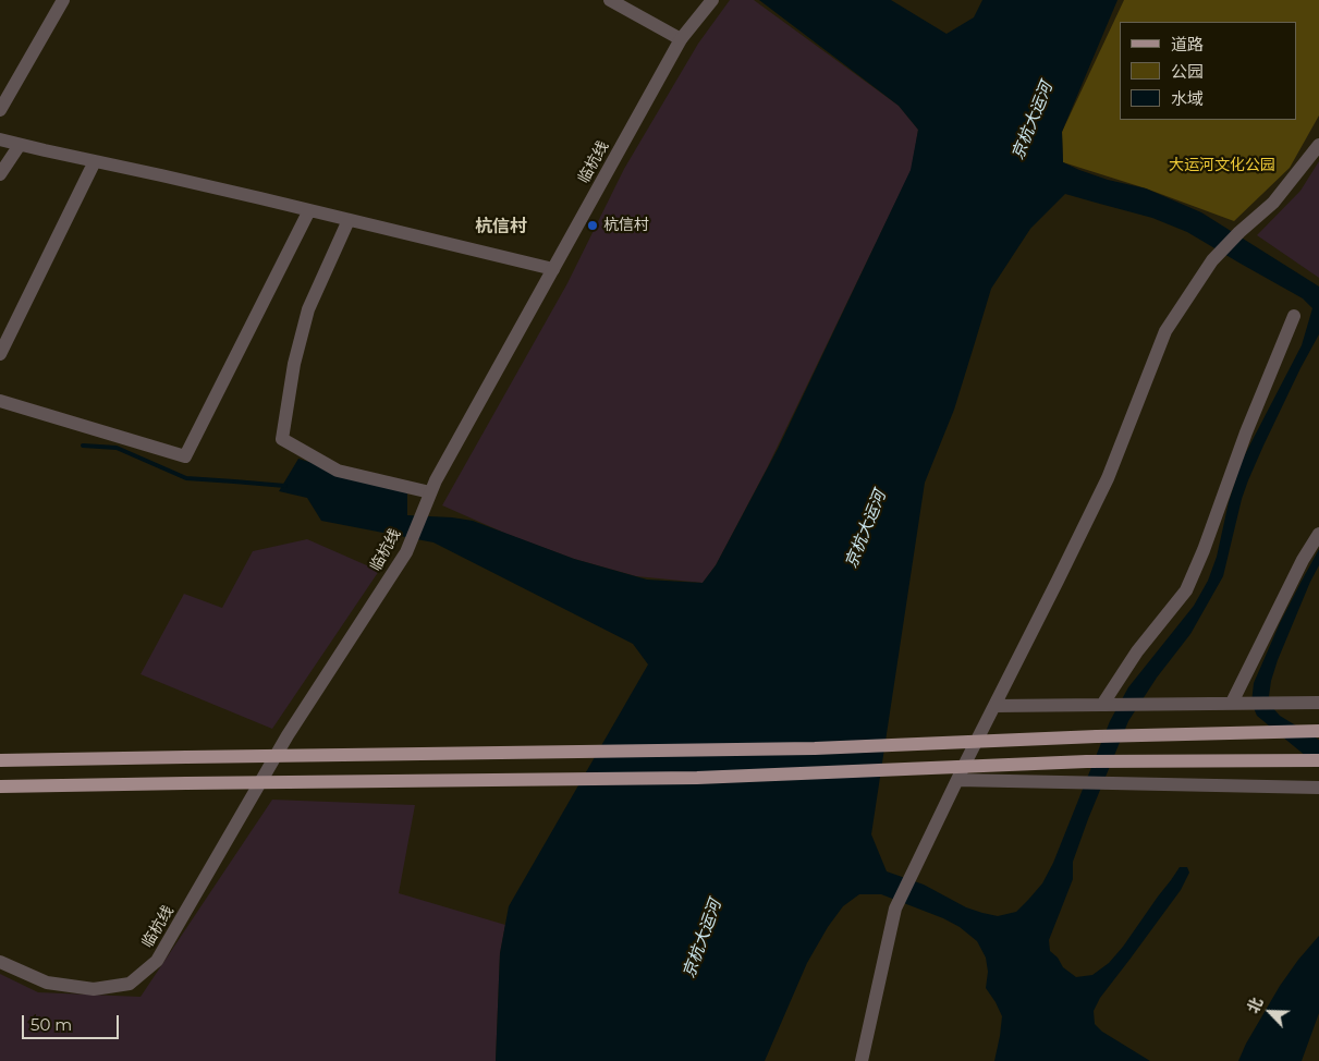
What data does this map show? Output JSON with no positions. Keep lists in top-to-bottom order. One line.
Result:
{"streets":{"street":["临杭线"]},"districts":["杭信村"],"water":["京杭大运河"],"parks":["大运河文化公园"],"places":["杭信村"],"legend":["道路","公园","水域"],"scale_bar":"50 m","north":"top left"}
